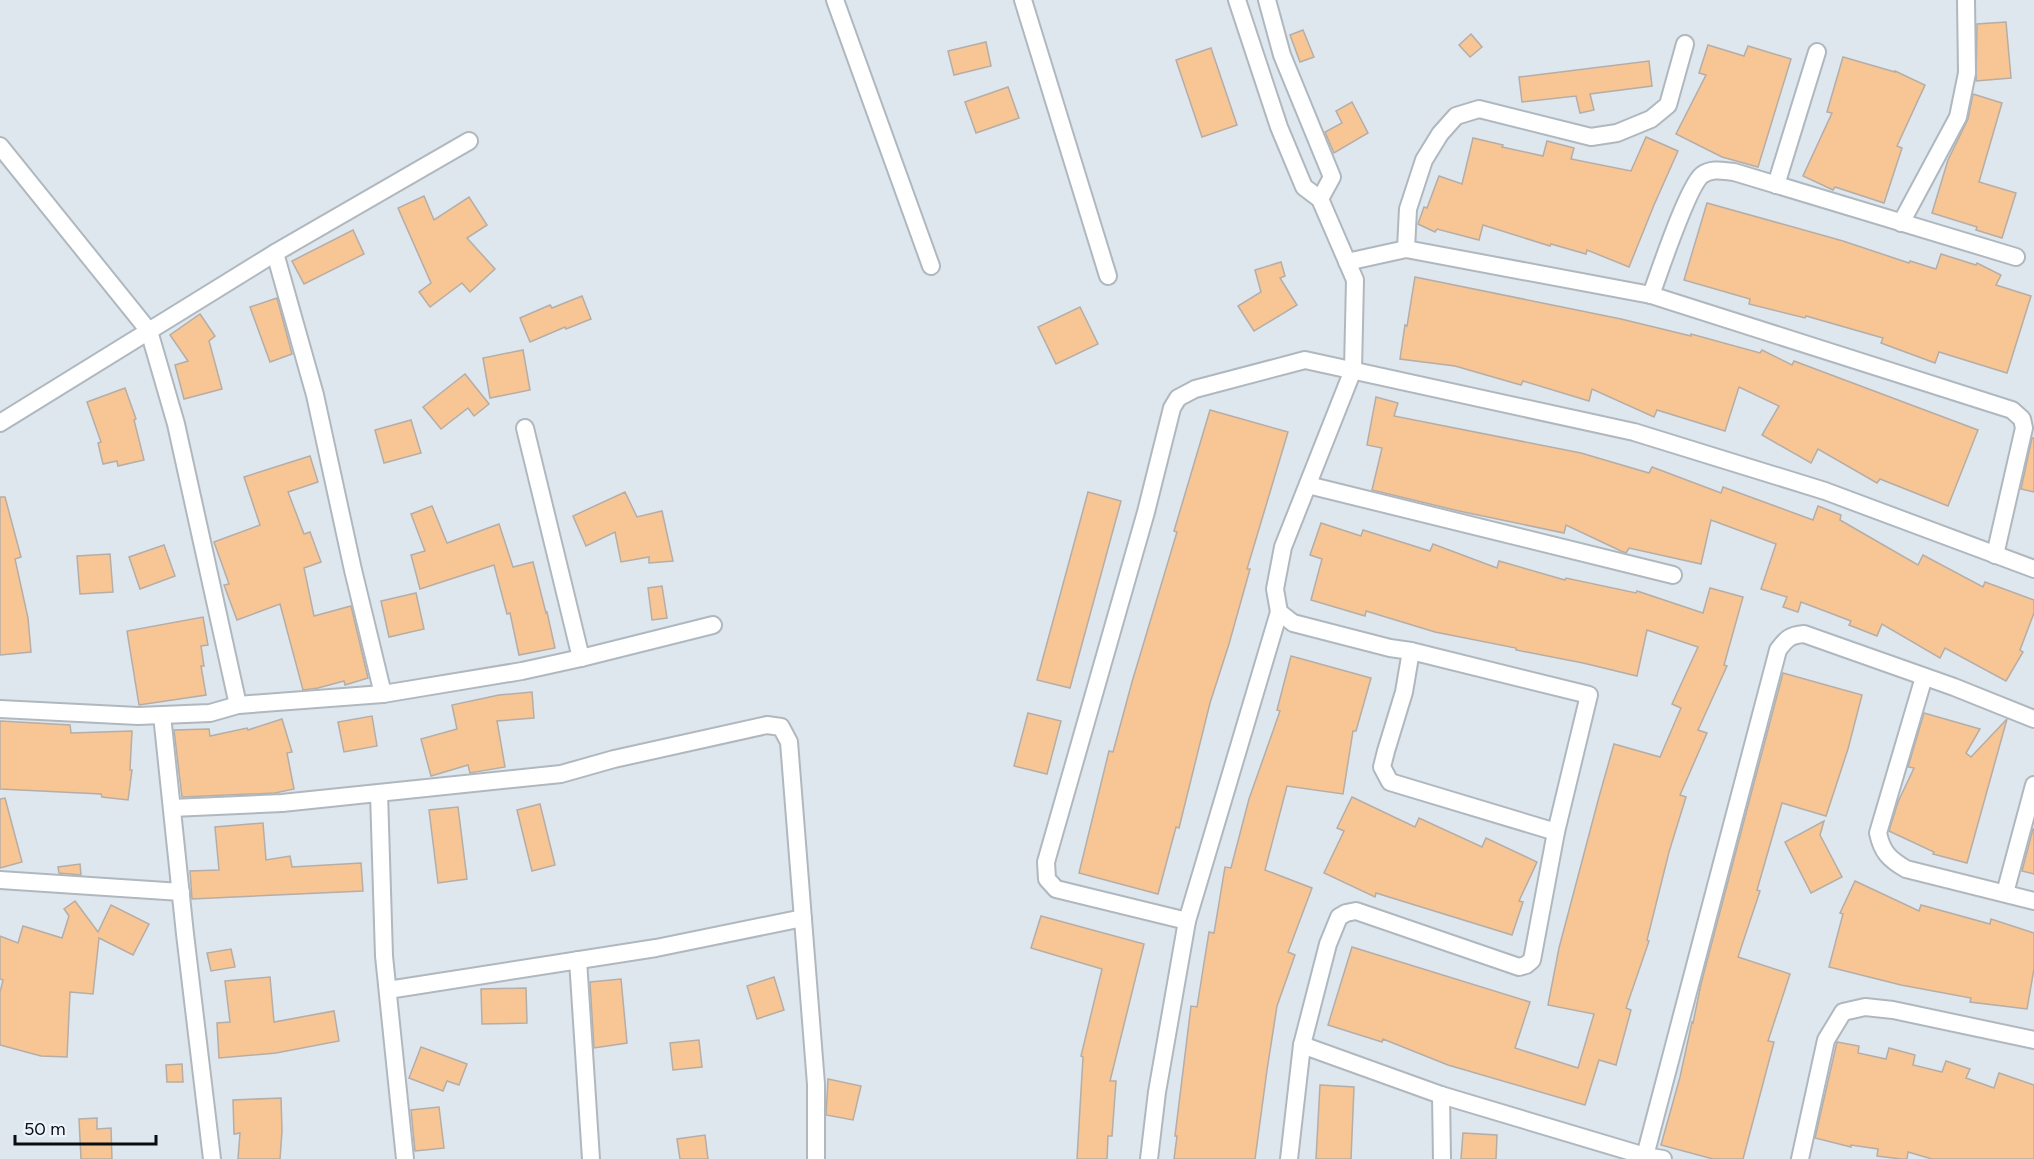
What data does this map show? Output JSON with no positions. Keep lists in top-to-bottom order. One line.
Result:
{"scale_bar":"50 m"}
